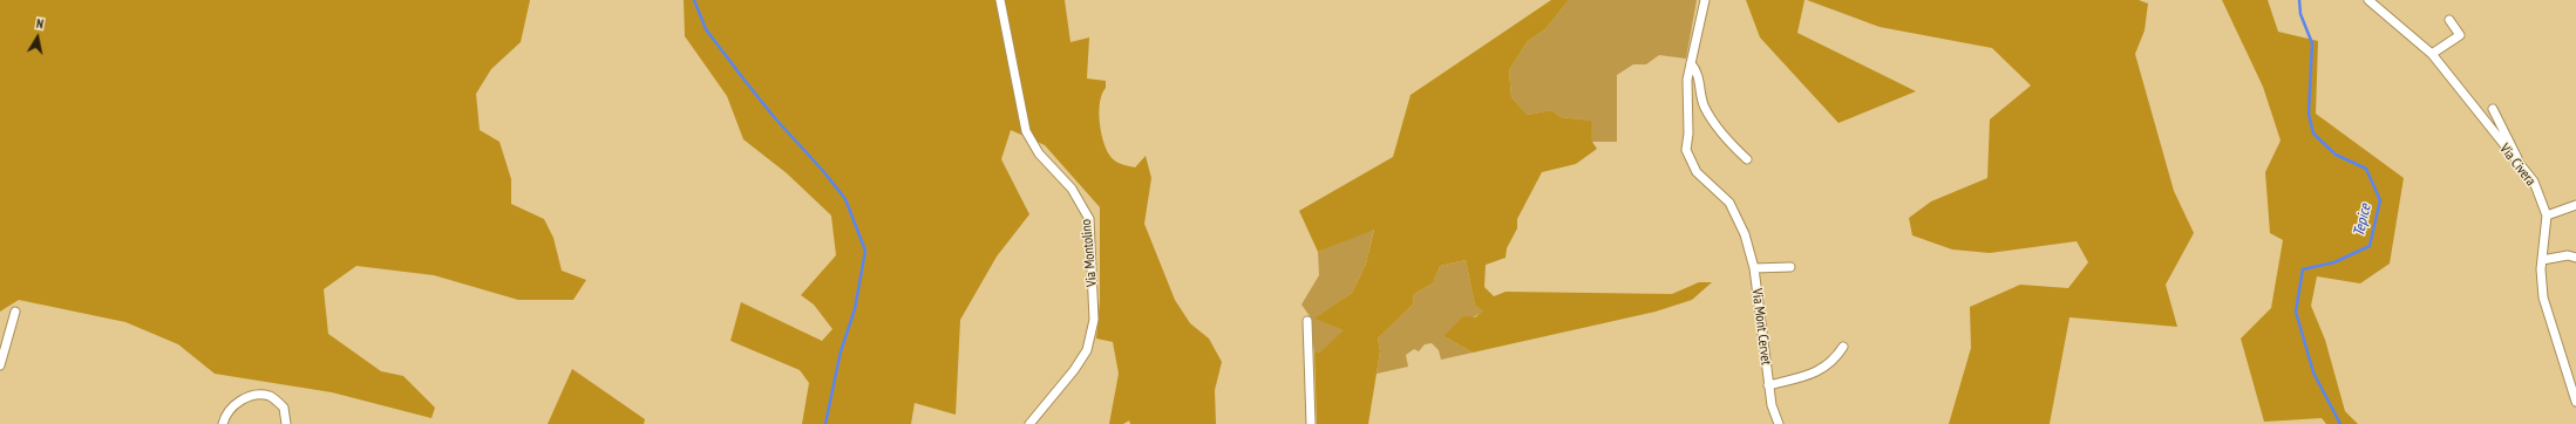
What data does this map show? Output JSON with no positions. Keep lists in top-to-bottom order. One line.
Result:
{"streets":{"street":["Via Civera","Via Montolino","Via Mont Cervet"]},"water":["Tepice"],"north":"top"}
